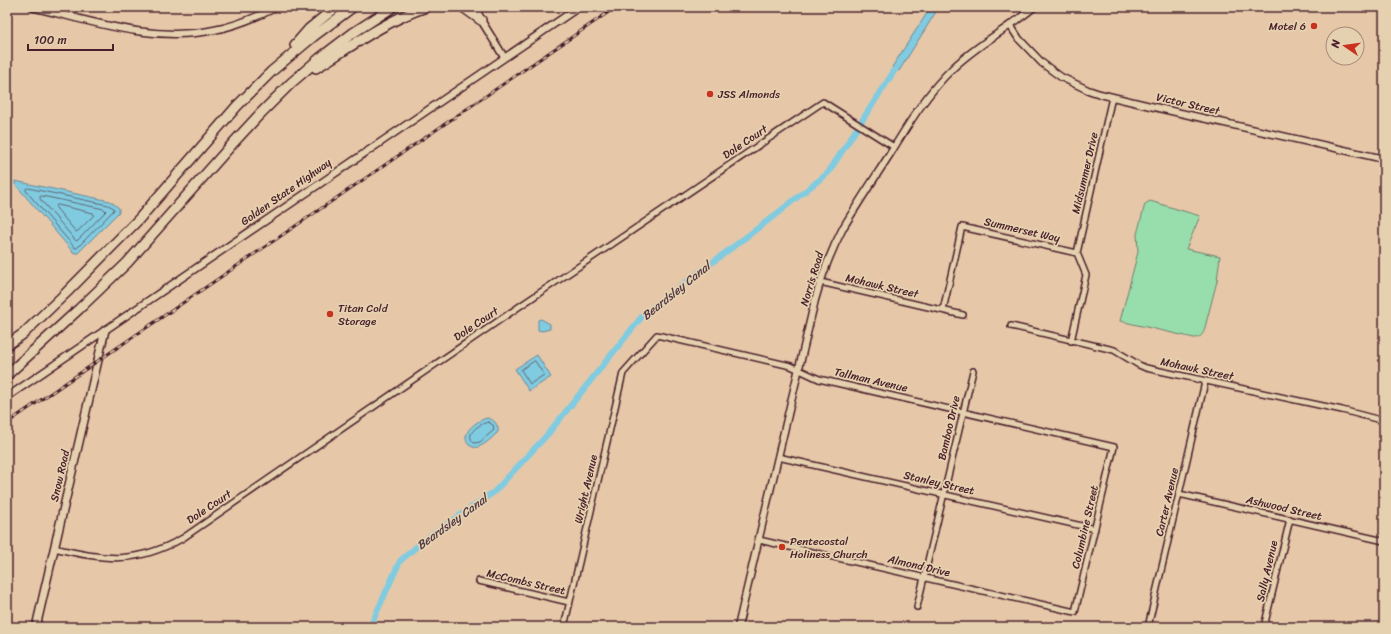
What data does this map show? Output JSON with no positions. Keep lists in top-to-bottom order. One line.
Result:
{"streets":{"main road":["Snow Road"],"street":["Victor Street","Dole Court","Midsummer Drive","Golden State Highway","Summerset Way","Norris Road","Mohawk Street","Tallman Avenue","Bamboo Drive","Stanley Street","Wright Avenue","Carter Avenue","Ashwood Street","Columbine Street","Almond Drive","Sally Avenue","McCombs Street"]},"crossings":[["Victor Street","Midsummer Drive"],["Victor Street","Norris Road"],["Dole Court","Norris Road"],["Dole Court","Snow Road"],["Midsummer Drive","Summerset Way"],["Golden State Highway","Snow Road"],["Summerset Way","Mohawk Street"],["Norris Road","Mohawk Street"],["Norris Road","Tallman Avenue"],["Norris Road","Stanley Street"],["Norris Road","Almond Drive"],["Mohawk Street","Carter Avenue"],["Tallman Avenue","Bamboo Drive"],["Tallman Avenue","Wright Avenue"],["Tallman Avenue","Columbine Street"],["Bamboo Drive","Stanley Street"],["Bamboo Drive","Almond Drive"],["Stanley Street","Columbine Street"],["Wright Avenue","McCombs Street"],["Carter Avenue","Ashwood Street"],["Ashwood Street","Sally Avenue"],["Columbine Street","Almond Drive"]],"water":["Beardsley Canal"],"places":["Motel 6","JSS Almonds","Titan Cold Storage","Pentecostal Holiness Church"],"scale_bar":"100 m","north":"left"}
